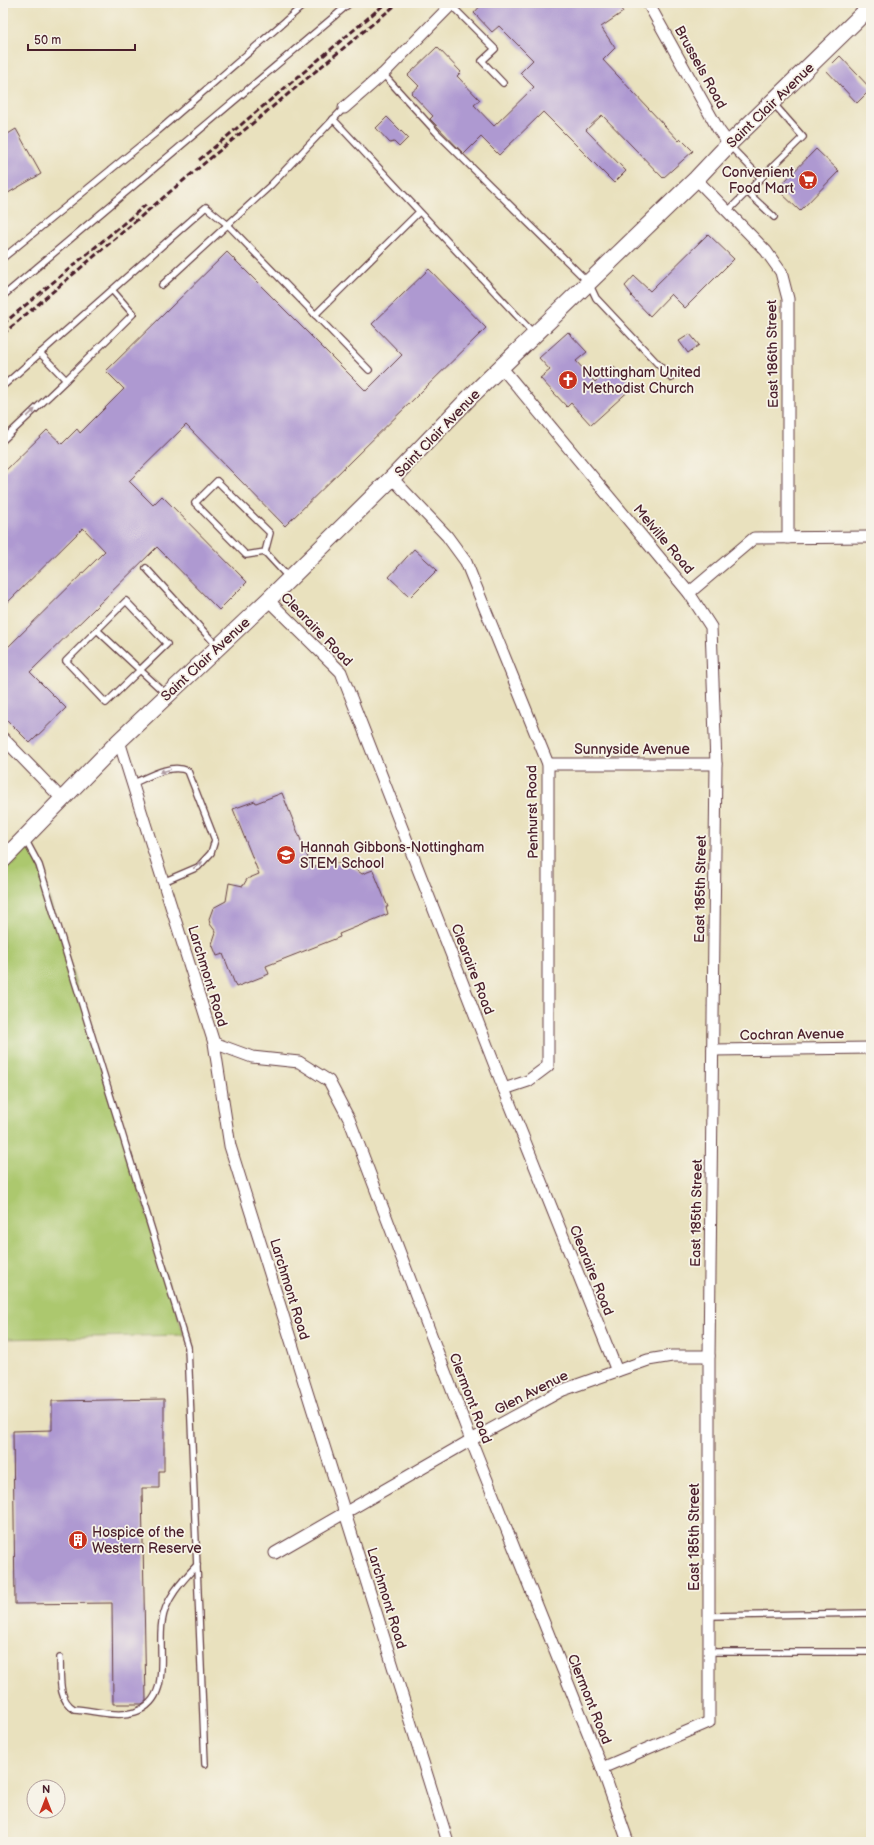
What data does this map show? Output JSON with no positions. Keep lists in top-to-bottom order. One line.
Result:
{"streets":{"street":["Brussels Road","Saint Clair Avenue","East 186th Street","Melville Road","Clearaire Road","Sunnyside Avenue","Penhurst Road","East 185th Street","Larchmont Road","Cochran Avenue","Glen Avenue","Clermont Road"]},"crossings":[["Brussels Road","Saint Clair Avenue"],["Saint Clair Avenue","East 186th Street"],["Saint Clair Avenue","Melville Road"],["Saint Clair Avenue","Clearaire Road"],["Saint Clair Avenue","Penhurst Road"],["Saint Clair Avenue","Larchmont Road"],["East 186th Street","Melville Road"],["Melville Road","East 185th Street"],["Clearaire Road","Penhurst Road"],["Clearaire Road","Glen Avenue"],["Sunnyside Avenue","Penhurst Road"],["Sunnyside Avenue","East 185th Street"],["East 185th Street","Cochran Avenue"],["East 185th Street","Glen Avenue"],["East 185th Street","Clermont Road"],["Larchmont Road","Glen Avenue"],["Larchmont Road","Clermont Road"],["Glen Avenue","Clermont Road"]],"places":{"supermarket":["Convenient Food Mart"],"church":["Nottingham United Methodist Church"],"school or university":["Hannah Gibbons-Nottingham STEM School"],"building":["Hospice of the Western Reserve"]},"scale_bar":"50 m","north":"top"}
